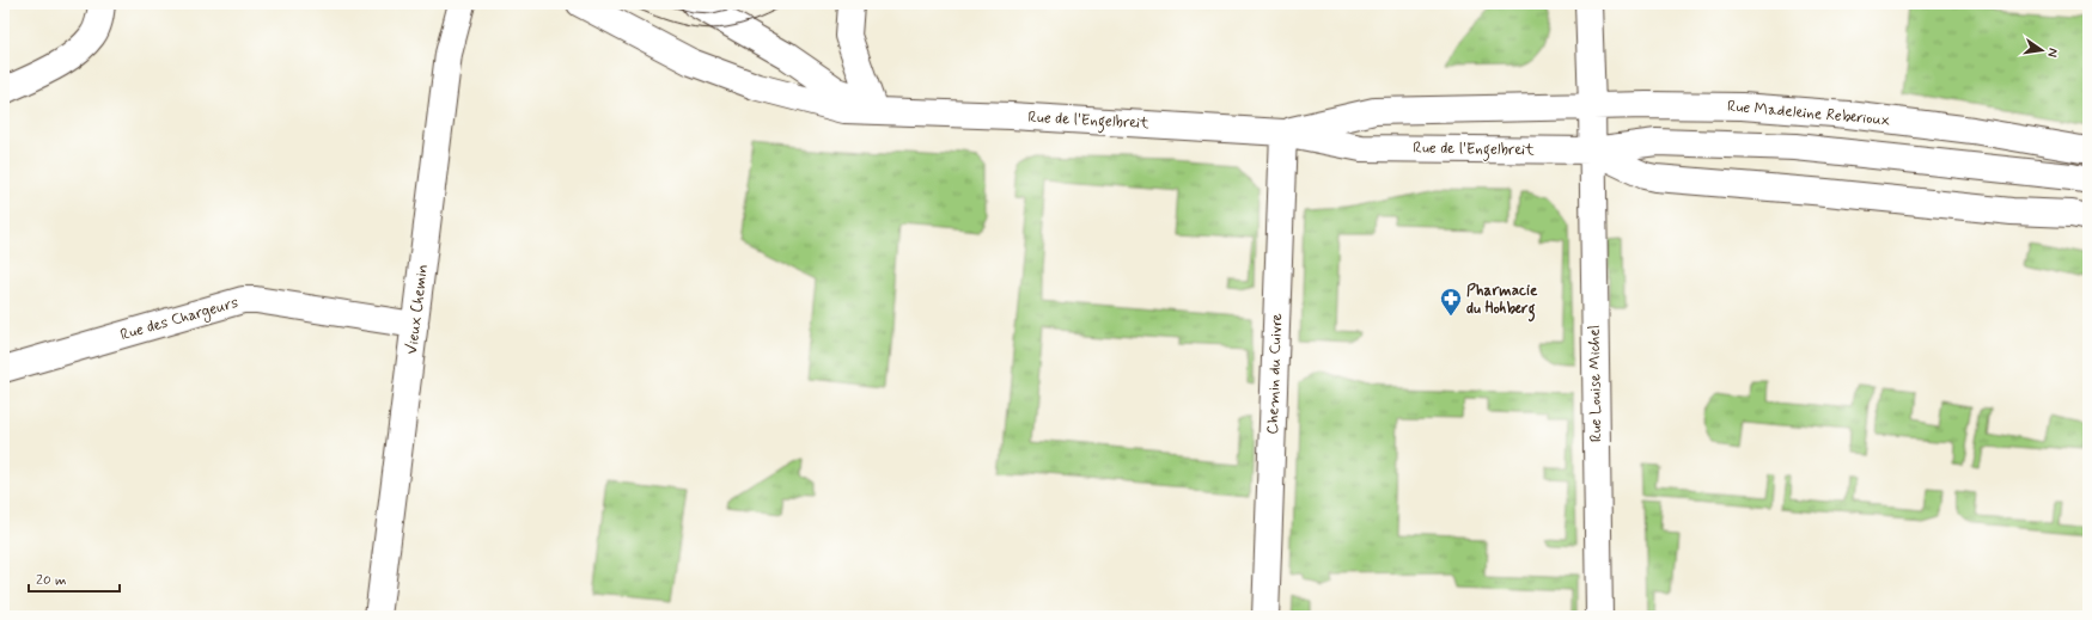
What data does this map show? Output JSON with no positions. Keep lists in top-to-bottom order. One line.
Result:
{"streets":{"street":["Rue Madeleine Reberioux","Rue de l'Engelbreit","Vieux Chemin","Rue des Chargeurs","Chemin du Cuivre","Rue Louise Michel"]},"crossings":[["Rue Madeleine Reberioux","Rue de l'Engelbreit"],["Rue de l'Engelbreit","Chemin du Cuivre"],["Rue de l'Engelbreit","Rue Louise Michel"],["Vieux Chemin","Rue des Chargeurs"]],"places":{"pharmacy":["Pharmacie du Hohberg"]},"scale_bar":"20 m","north":"right"}
